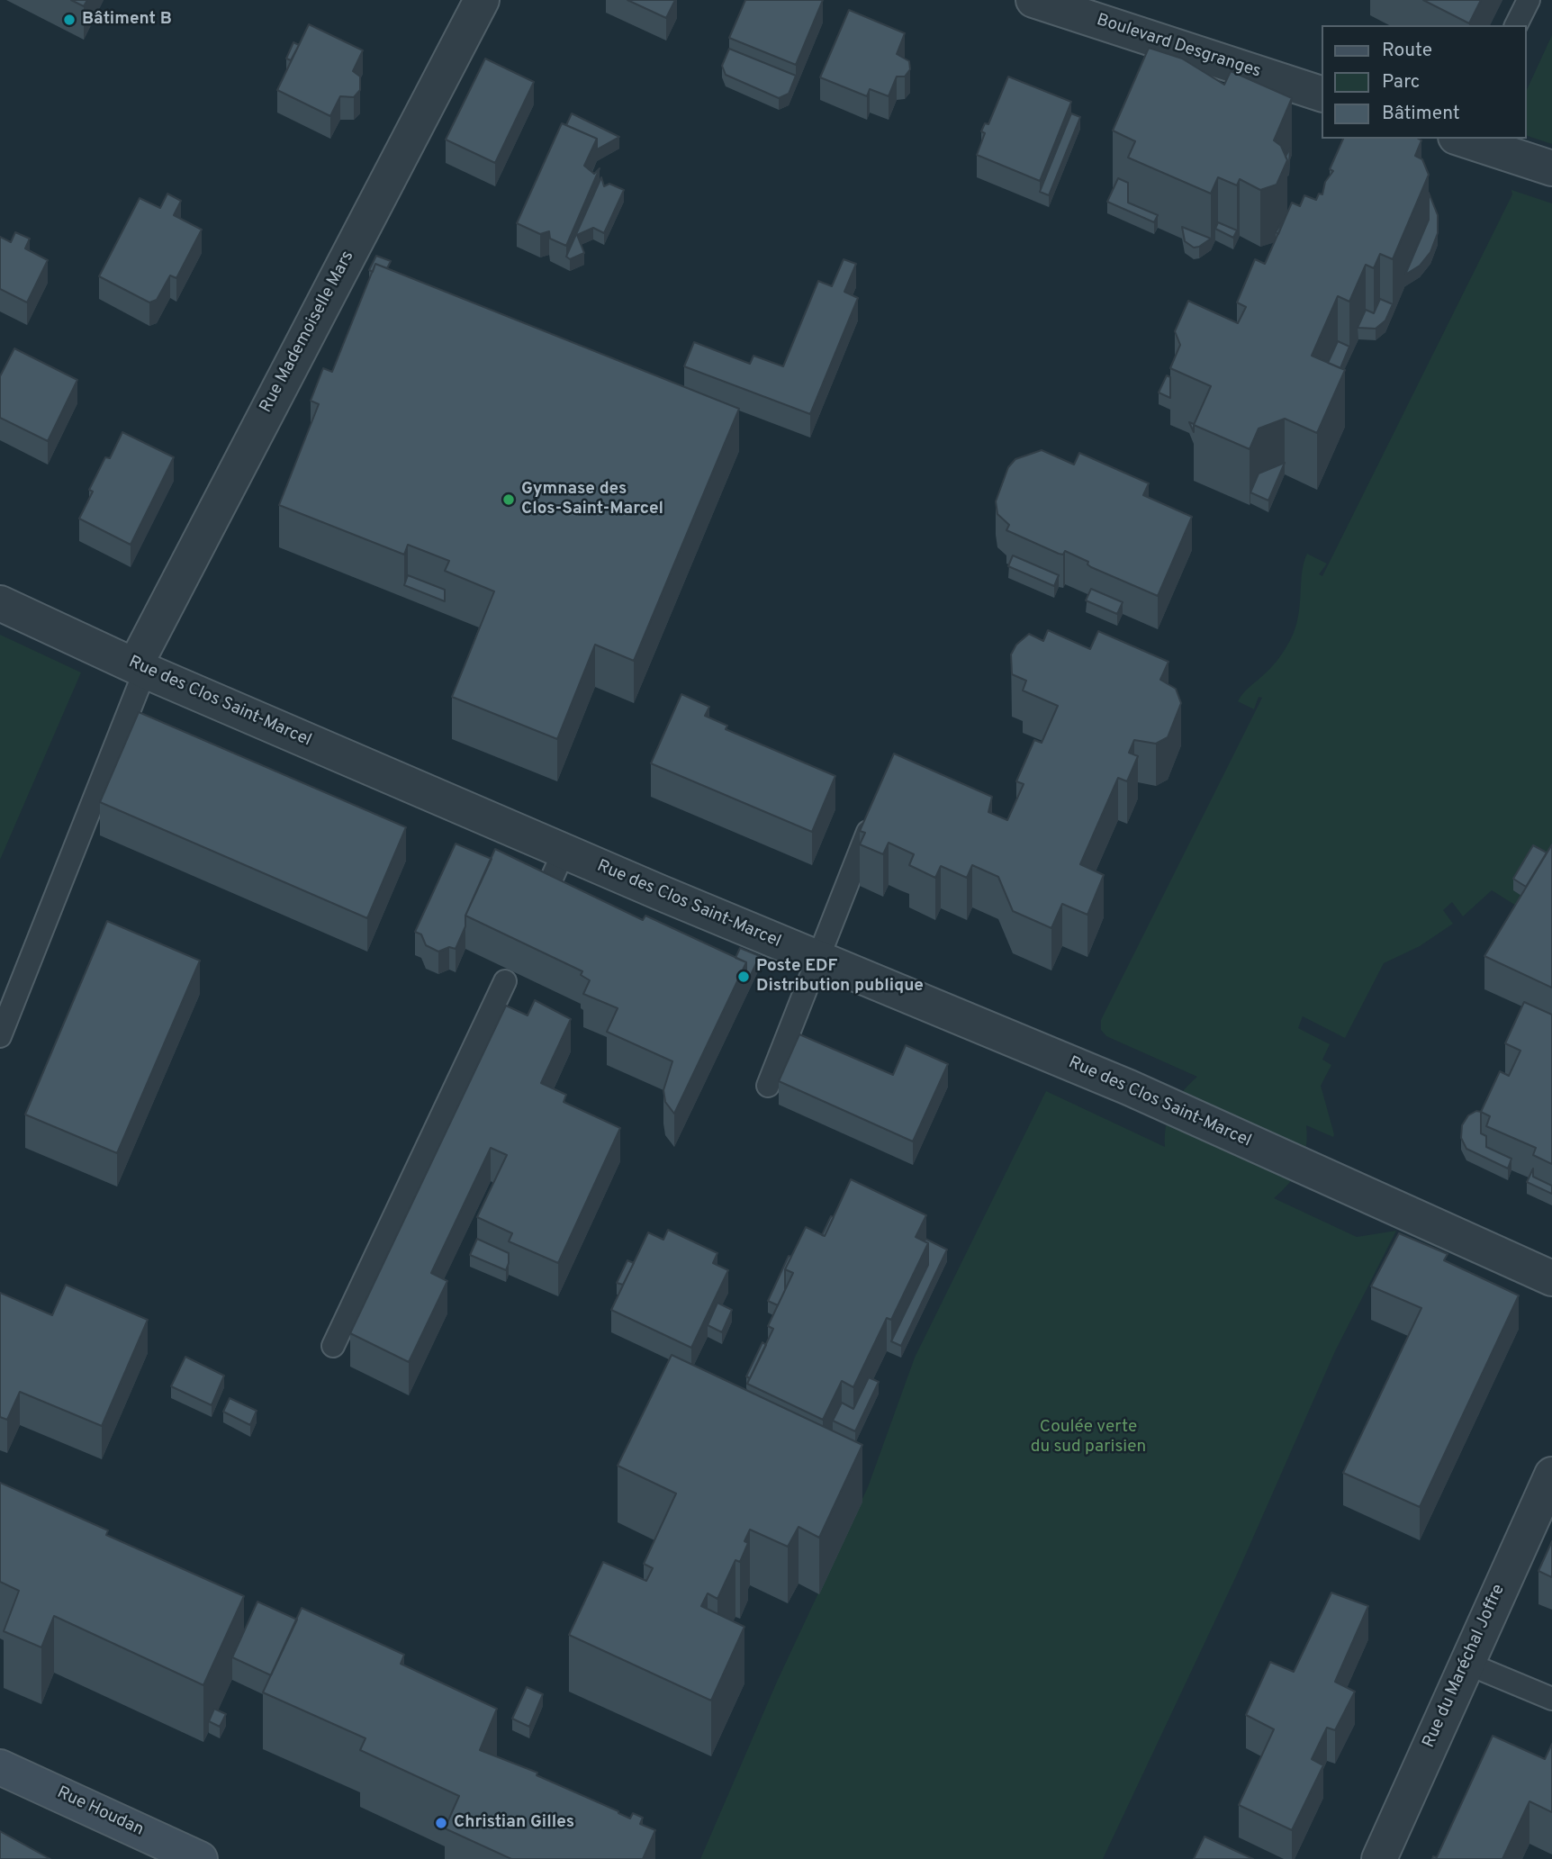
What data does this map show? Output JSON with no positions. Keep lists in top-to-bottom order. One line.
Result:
{"streets":{"main road":["Rue Houdan"],"street":["Boulevard Desgranges","Rue Mademoiselle Mars","Rue des Clos Saint-Marcel","Rue du Maréchal Joffre"]},"crossings":[["Rue Mademoiselle Mars","Rue des Clos Saint-Marcel"]],"parks":["Coulée verte du sud parisien"],"places":["Bâtiment B","Gymnase des Clos-Saint-Marcel","Poste EDF Distribution publique","Christian Gilles"],"legend":["Route","Parc","Bâtiment"]}
